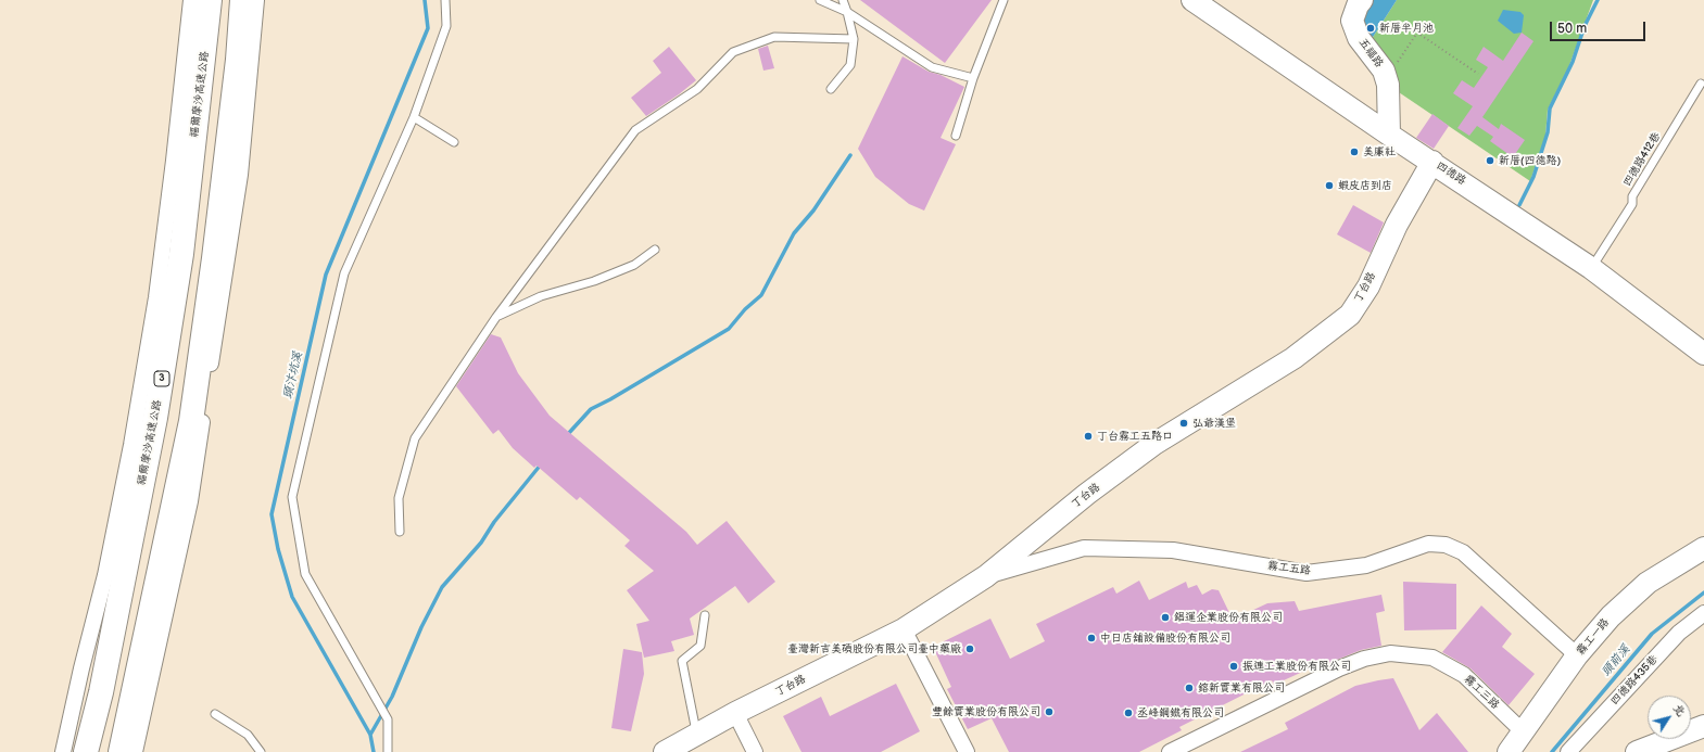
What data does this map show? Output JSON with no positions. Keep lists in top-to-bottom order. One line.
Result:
{"streets":{"highway":["福爾摩沙高速公路","3"],"street":["五福路","四德路","丁台路","霧工五路","霧工一路","四德路435巷","霧工三路"],"lane":["四德路412巷"]},"crossings":[["五福路","四德路"],["四德路412巷","四德路"],["四德路","丁台路"],["丁台路","霧工五路"],["霧工五路","霧工一路"],["霧工一路","霧工三路"]],"water":["頭汴坑溪","頭前溪"],"places":["新厝半月池","美廉社","新厝(四德路)","蝦皮店到店","弘爺漢堡","丁台霧工五路口","錩運企業股份有限公司","中日店舖設備股份有限公司","臺灣新吉美碩股份有限公司臺中藥廠","振連工業股份有限公司","鎔新實業有限公司","豐餘實業股份有限公司","丞峰鋼鐵有限公司"],"scale_bar":"50 m","north":"top right"}
